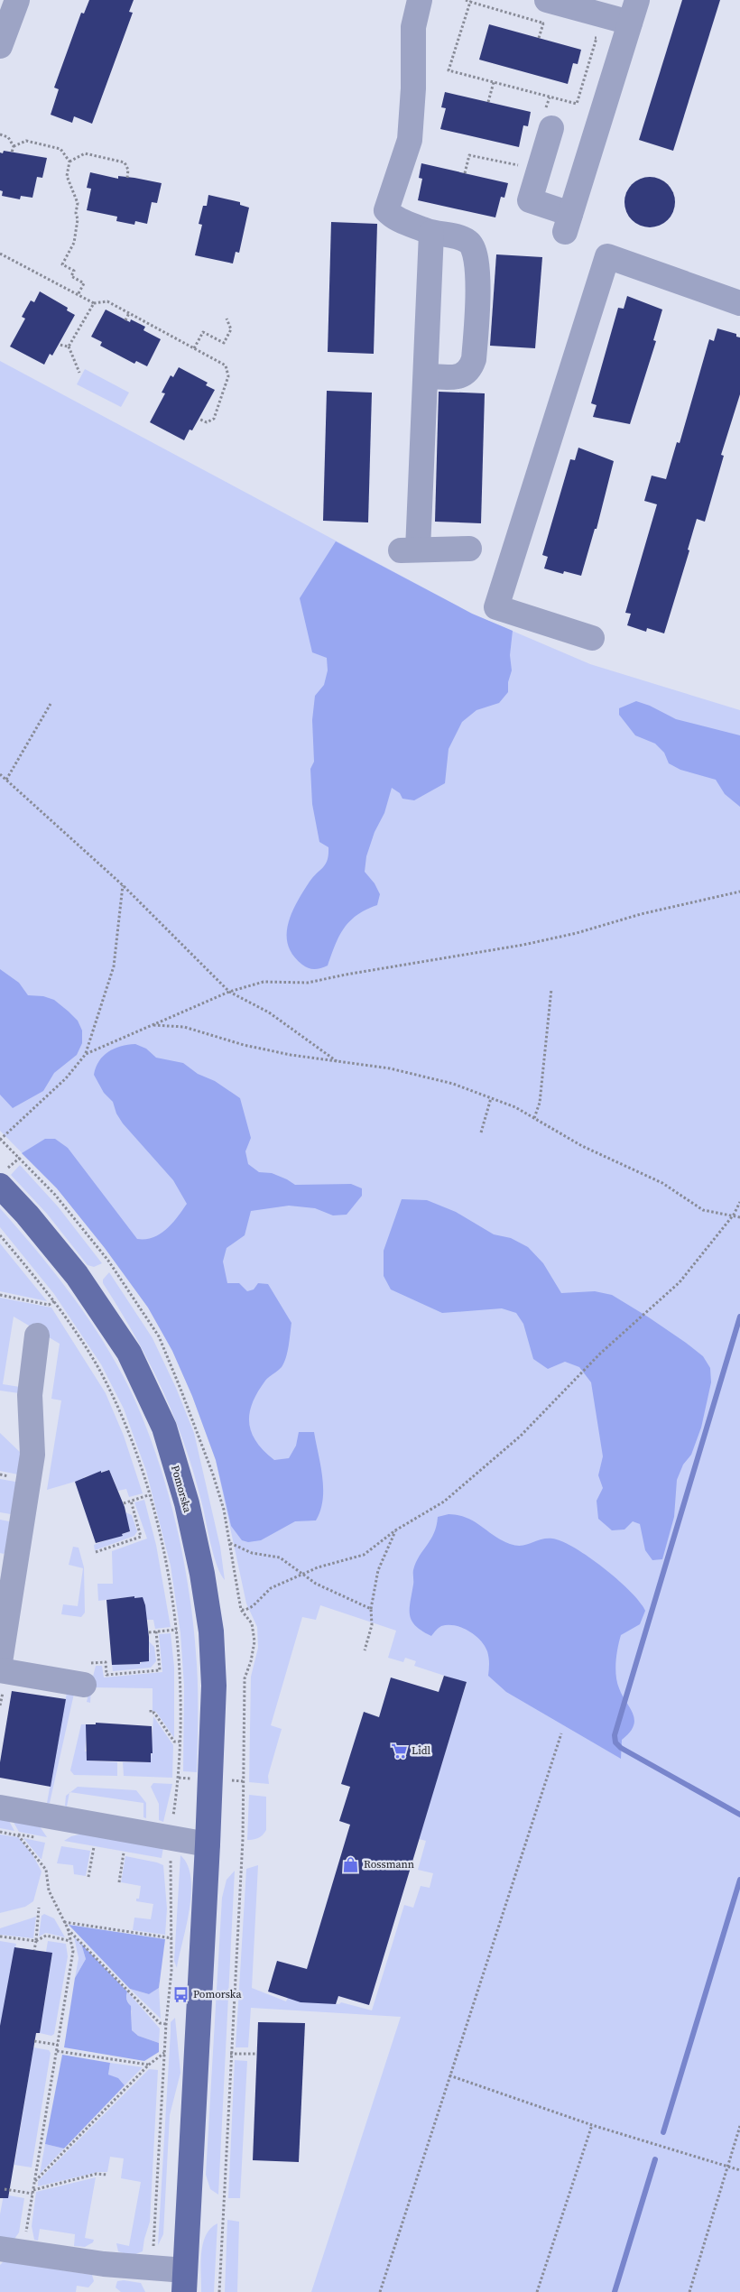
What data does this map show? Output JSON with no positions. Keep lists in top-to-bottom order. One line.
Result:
{"streets":{"main road":["Pomorska"]},"places":{"supermarket":["Lidl"],"shop":["Rossmann"],"bus stop":["Pomorska"]}}
